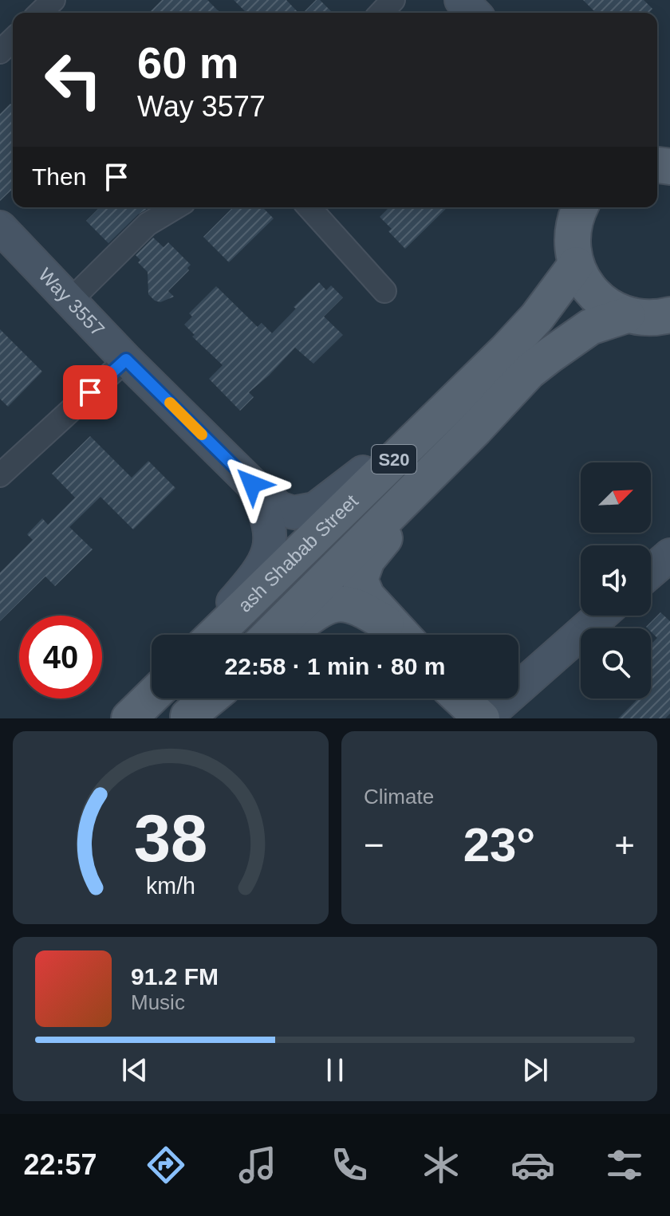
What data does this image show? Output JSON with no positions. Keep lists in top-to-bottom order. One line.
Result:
{"streets":{"main road":["S20","ash Shabab Street"],"street":["Way 3557"]},"crossings":[["Way 3557","ash Shabab Street"],["S20","ash Shabab Street"]],"north":"top right","page":{"turn":["60 m","Way 3577"],"then":"Then","limit":"40","trip":"22:58 · 1 min · 80 m","tile":"Climate","heat":["−","23°","+"],"song":["91.2 FM","Music"],"tabs":"22:57","gauge":["38","km/h"]}}
